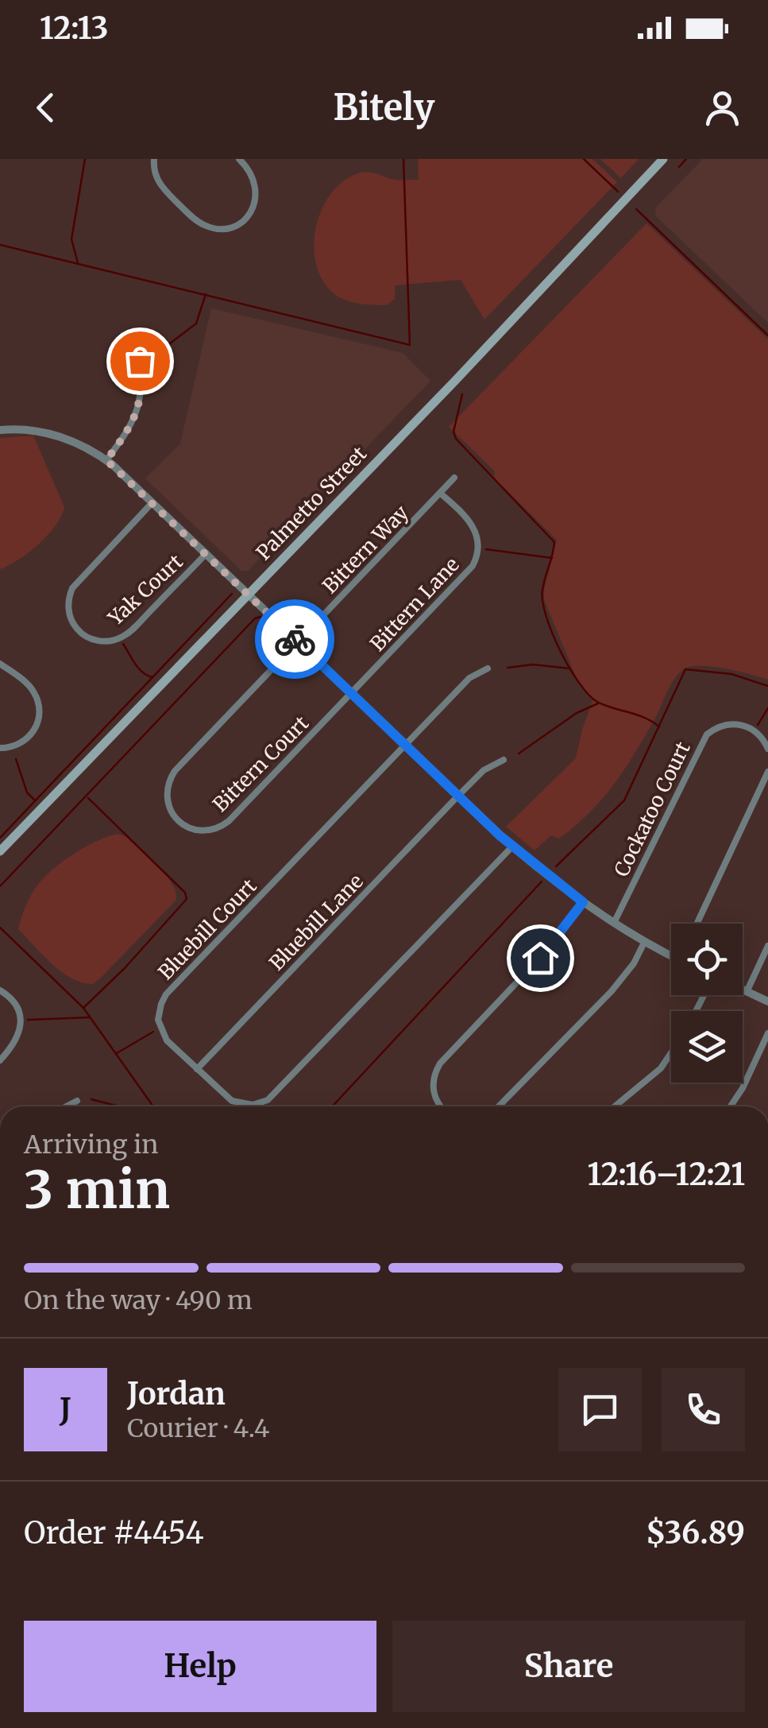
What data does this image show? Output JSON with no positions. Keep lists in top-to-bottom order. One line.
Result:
{"streets":{"main road":["Palmetto Street"],"street":["Bittern Way","Yak Court","Bittern Lane","Bittern Court","Cockatoo Court","Bluebill Lane","Bluebill Court"]},"crossings":[["Bittern Way","Bittern Lane"],["Bittern Way","Bittern Court"],["Bittern Lane","Bittern Court"],["Bluebill Lane","Bluebill Court"]],"page":{"status":"12:13","header":"Bitely","heading":["3 min","Arriving in","12:16–12:21"],"panel":["Jordan","Courier · 4.4","Order #4454","$36.89"],"bar":"On the way · 490 m","round":"J","buttons":["Help","Share"]}}
